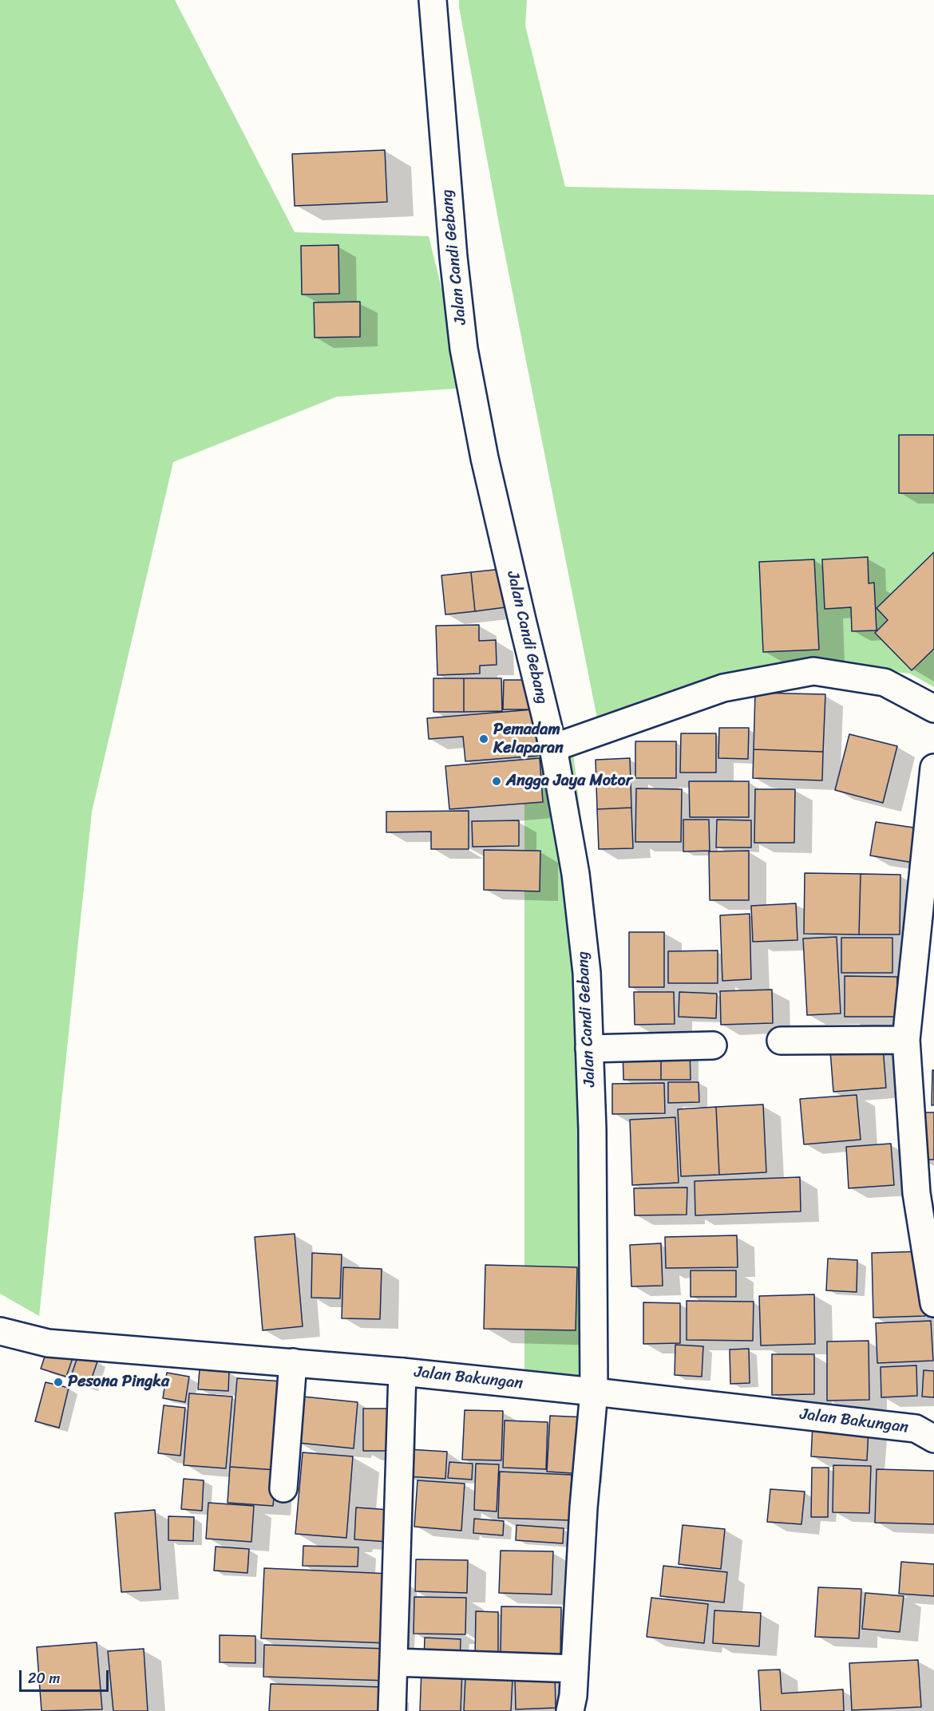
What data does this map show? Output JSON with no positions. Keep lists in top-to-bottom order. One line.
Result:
{"streets":{"street":["Jalan Candi Gebang","Jalan Bakungan"]},"crossings":[["Jalan Candi Gebang","Jalan Bakungan"]],"places":["Pemadam Kelaparan","Angga Jaya Motor","Pesona Pingka"],"scale_bar":"20 m"}
